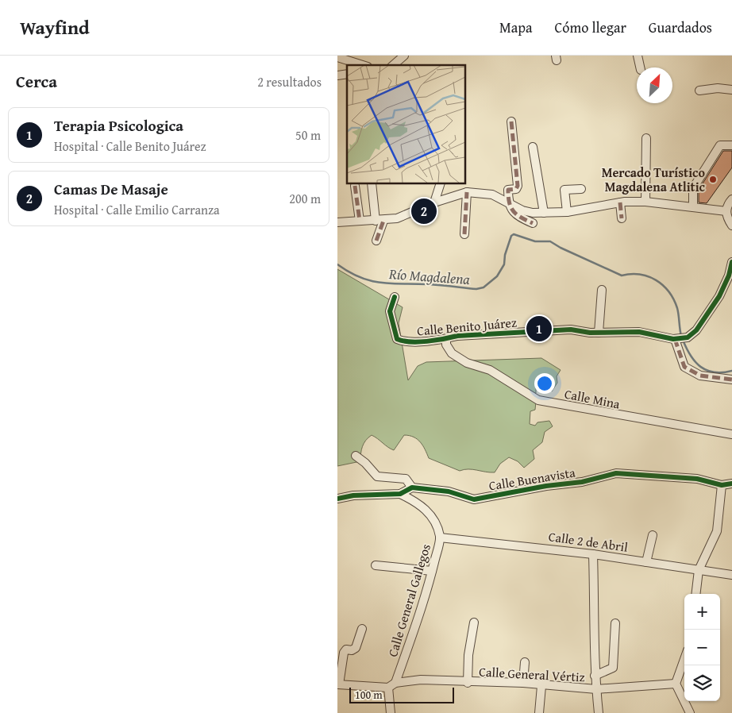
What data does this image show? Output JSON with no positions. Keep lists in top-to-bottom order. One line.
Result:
{"streets":{"street":["Calle Benito Juárez","Calle Mina","Calle Buenavista","Calle 2 de Abril","Calle General Gallegos","Calle General Vértiz"]},"crossings":[["Calle Benito Juárez","Calle Mina"],["Calle 2 de Abril","Calle General Gallegos"],["Calle General Gallegos","Calle General Vértiz"]],"water":["Río Magdalena"],"places":["Mercado Turístico Magdalena Atlitic"],"scale_bar":"100 m","north":"top right","page":{"header":"Wayfind","nav":["Mapa","Cómo llegar","Guardados"],"heading":["Cerca","2 resultados"],"list":[{"mark":"1","name":"Terapia Psicologica","note":"Hospital · Calle Benito Juárez","value":"50 m"},{"mark":"2","name":"Camas De Masaje","note":"Hospital · Calle Emilio Carranza","value":"200 m"}],"pins":["2","1"],"map_buttons":["+","−"],"scale":"100 m"}}
